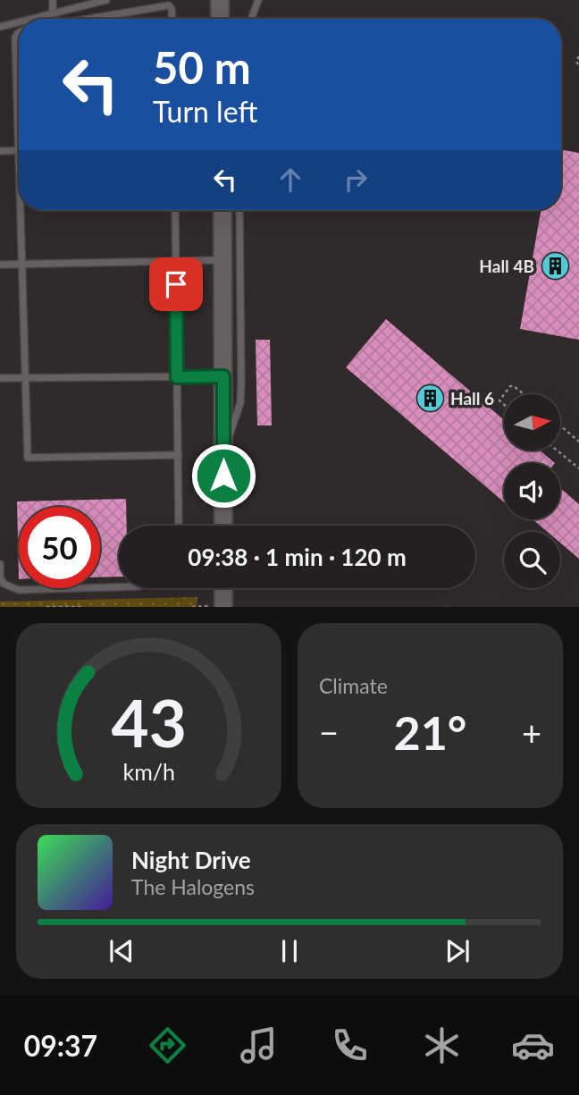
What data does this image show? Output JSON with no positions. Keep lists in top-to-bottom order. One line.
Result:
{"places":{"building":["Hall 4B","Hall 6"]},"north":"right","page":{"turn":["50 m","Turn left"],"limit":"50","trip":"09:38 · 1 min · 120 m","tile":"Climate","heat":["−","21°","+"],"song":["Night Drive","The Halogens"],"tabs":"09:37","gauge":["43","km/h"]}}
